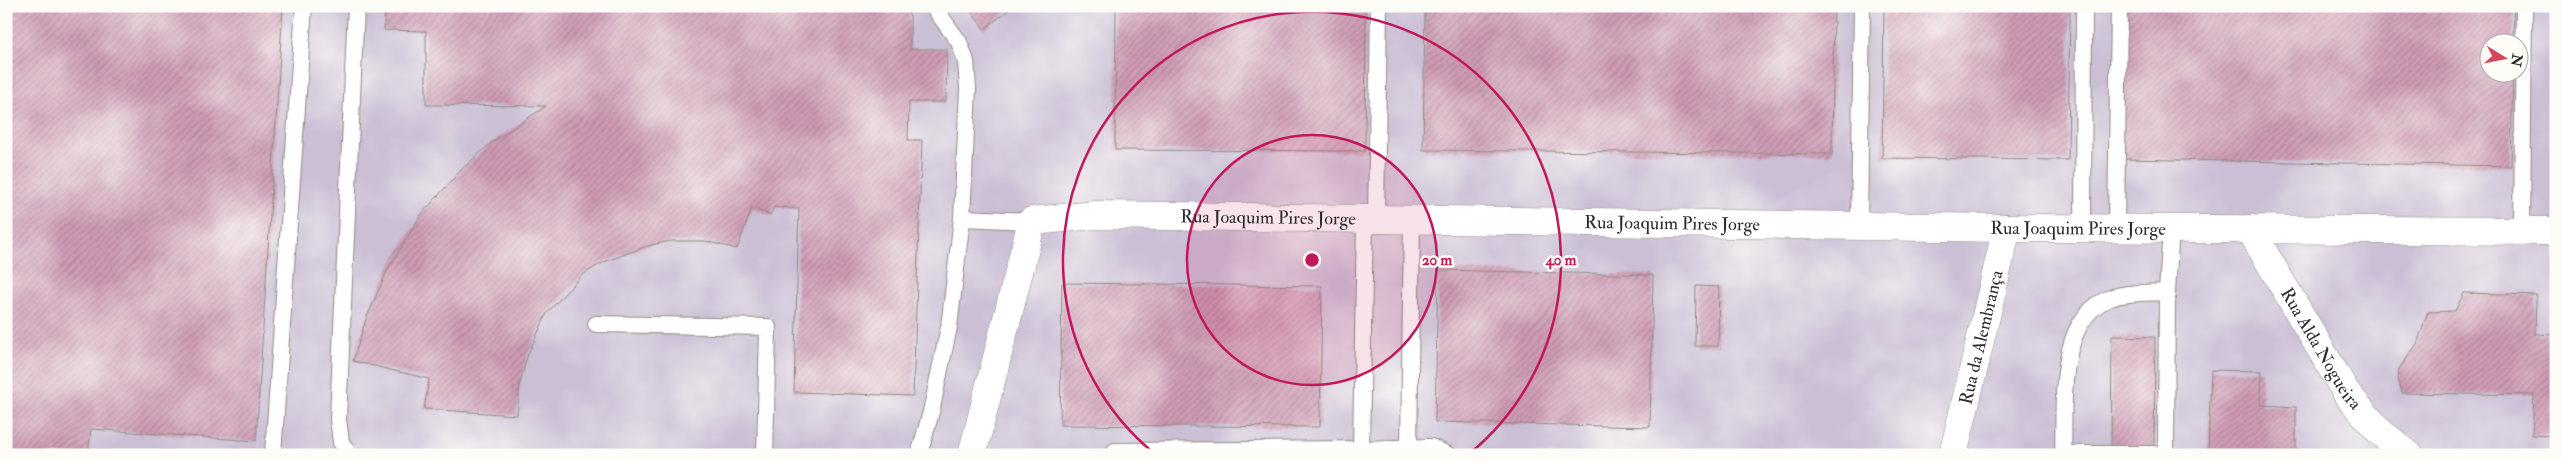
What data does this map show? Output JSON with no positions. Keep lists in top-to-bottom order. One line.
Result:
{"streets":{"street":["Rua Joaquim Pires Jorge","Rua da Alembrança","Rua Alda Nogueira"]},"crossings":[["Rua Joaquim Pires Jorge","Rua da Alembrança"],["Rua Joaquim Pires Jorge","Rua Alda Nogueira"]],"north":"right","rings":["20 m","40 m"]}
